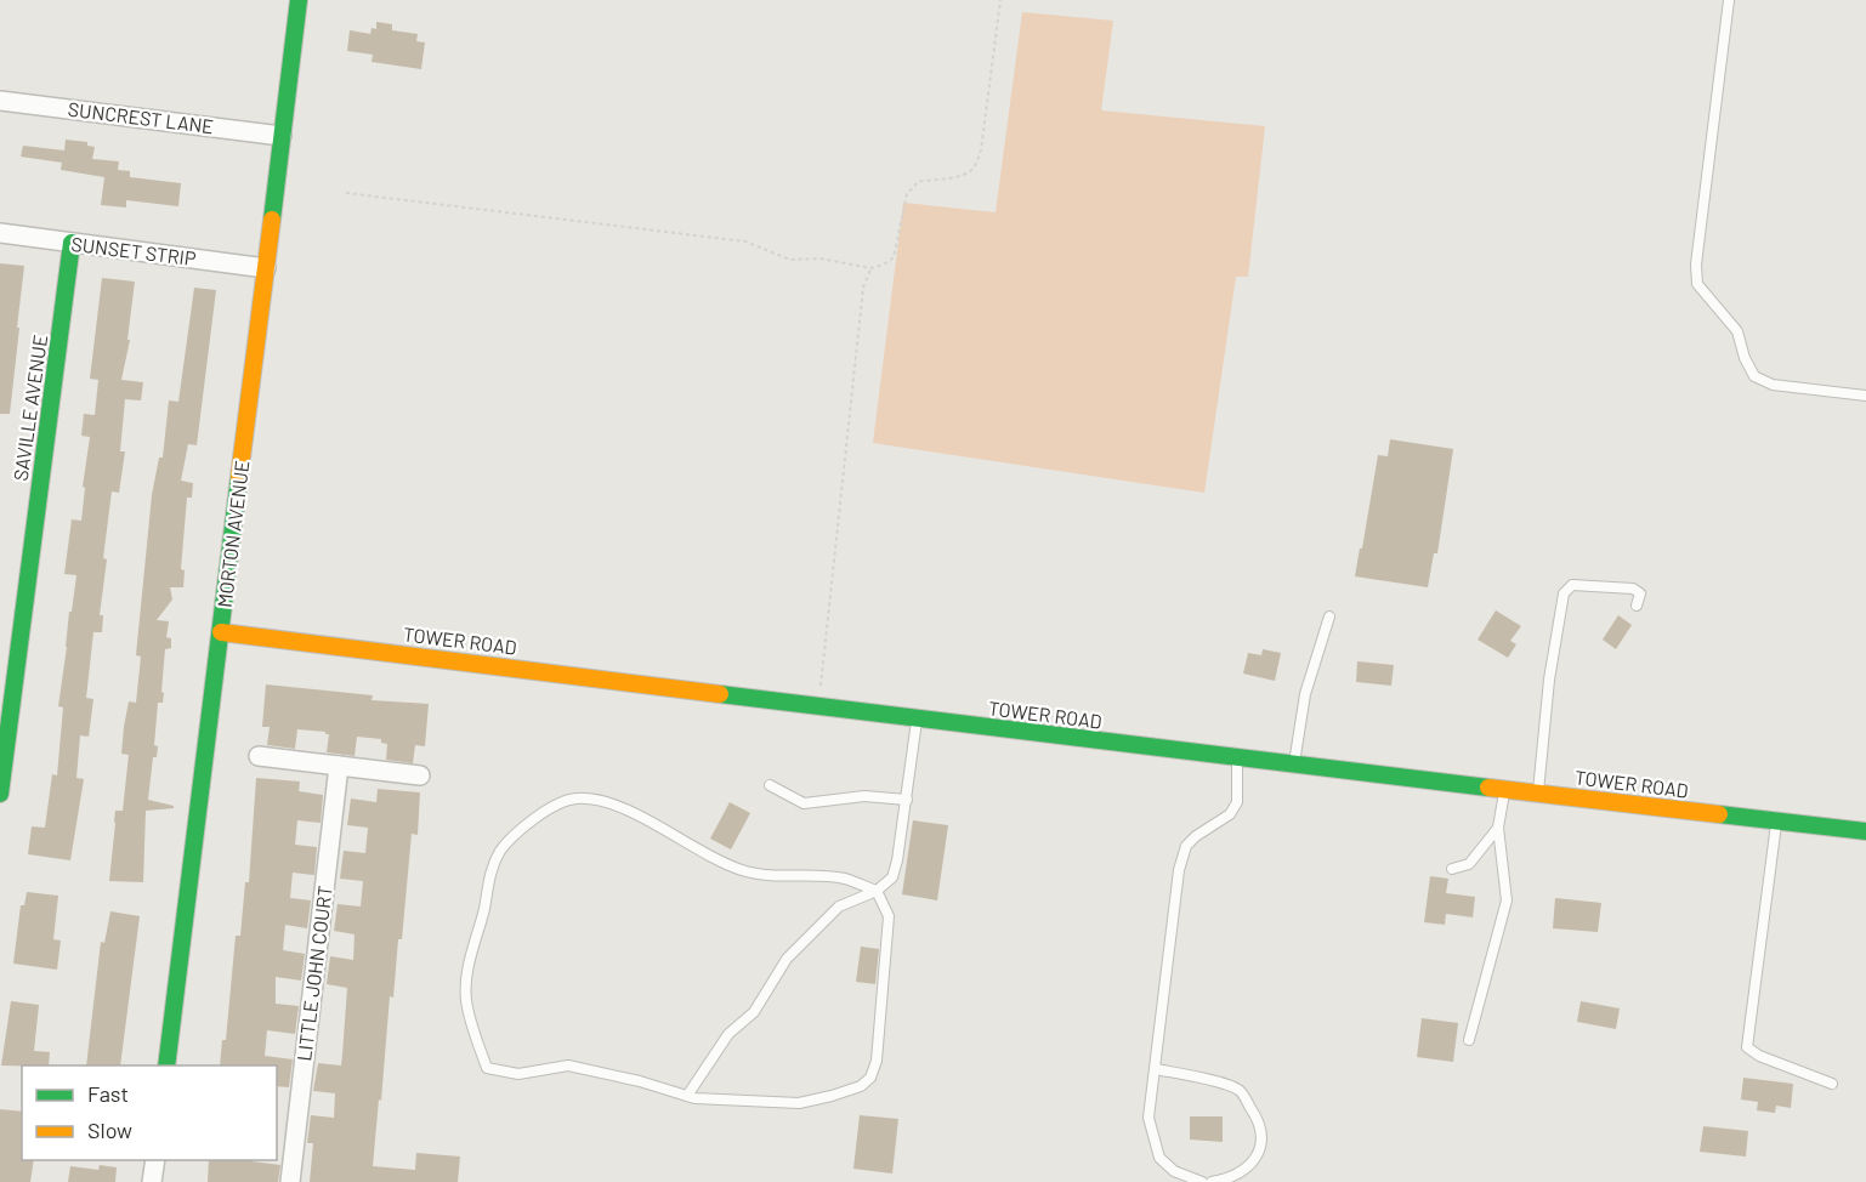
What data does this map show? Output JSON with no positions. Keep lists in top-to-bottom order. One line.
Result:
{"streets":{"street":["SUNCREST LANE","SUNSET STRIP","SAVILLE AVENUE","MORTON AVENUE","TOWER ROAD","LITTLE JOHN COURT"]},"crossings":[["SUNCREST LANE","MORTON AVENUE"],["SUNSET STRIP","SAVILLE AVENUE"],["SUNSET STRIP","MORTON AVENUE"],["MORTON AVENUE","TOWER ROAD"]],"legend":["Fast","Slow"]}
